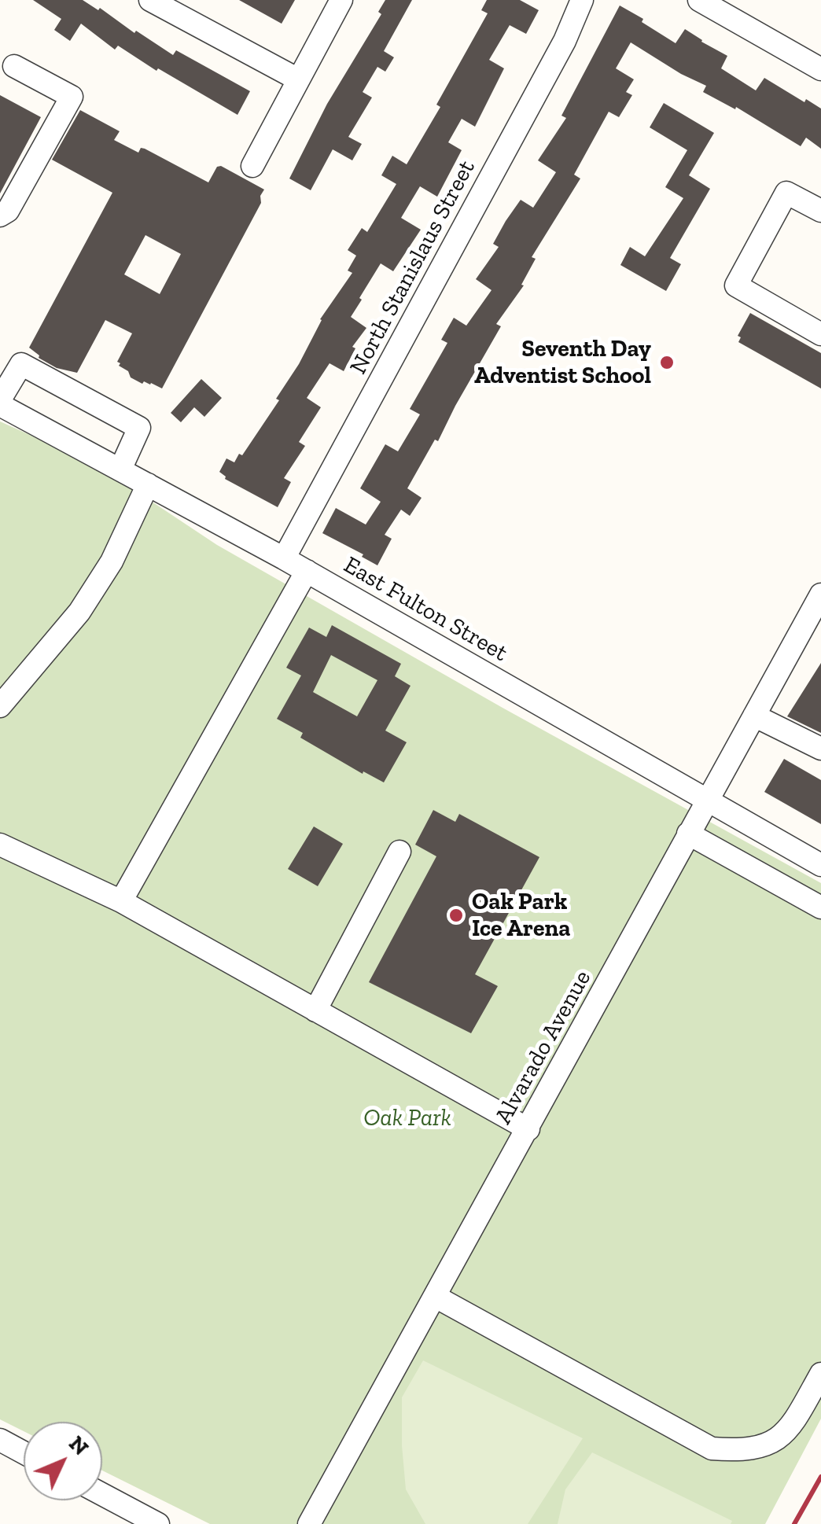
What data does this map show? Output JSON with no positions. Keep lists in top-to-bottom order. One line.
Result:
{"streets":{"street":["North Stanislaus Street","East Fulton Street","Alvarado Avenue"]},"crossings":[["North Stanislaus Street","East Fulton Street"],["East Fulton Street","Alvarado Avenue"]],"parks":["Oak Park"],"places":["Seventh Day Adventist School","Oak Park Ice Arena"],"north":"top right"}
